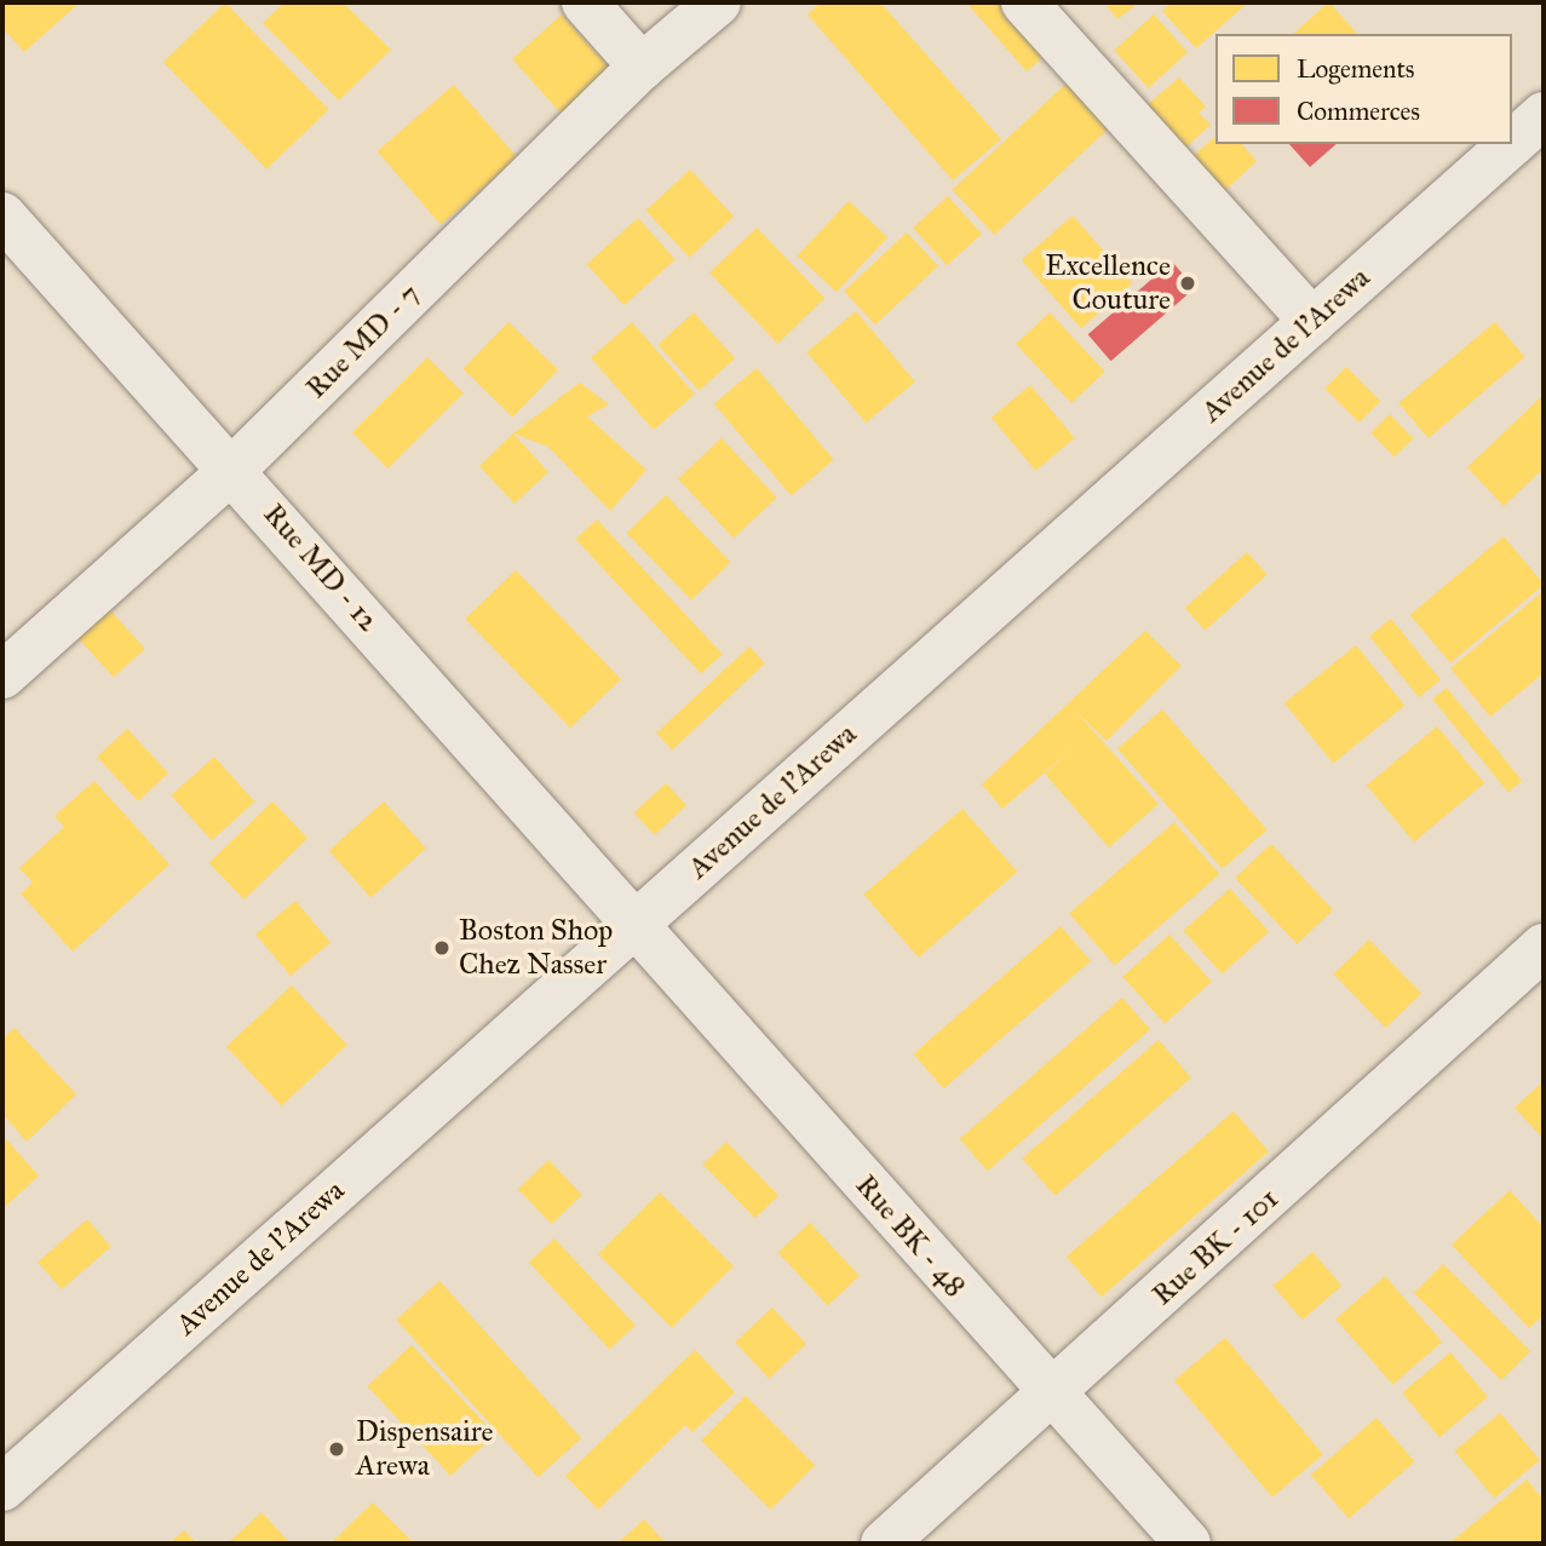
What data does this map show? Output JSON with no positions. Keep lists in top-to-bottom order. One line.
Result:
{"streets":{"street":["Rue MD - 7","Avenue de l'Arewa","Rue MD - 12","Rue BK - 48","Rue BK - 101"]},"crossings":[["Rue MD - 7","Rue MD - 12"],["Avenue de l'Arewa","Rue MD - 12"],["Avenue de l'Arewa","Rue BK - 48"],["Rue MD - 12","Rue BK - 48"],["Rue BK - 48","Rue BK - 101"]],"places":["Excellence Couture","Boston Shop Chez Nasser","Dispensaire Arewa"],"legend":["Logements","Commerces"]}
